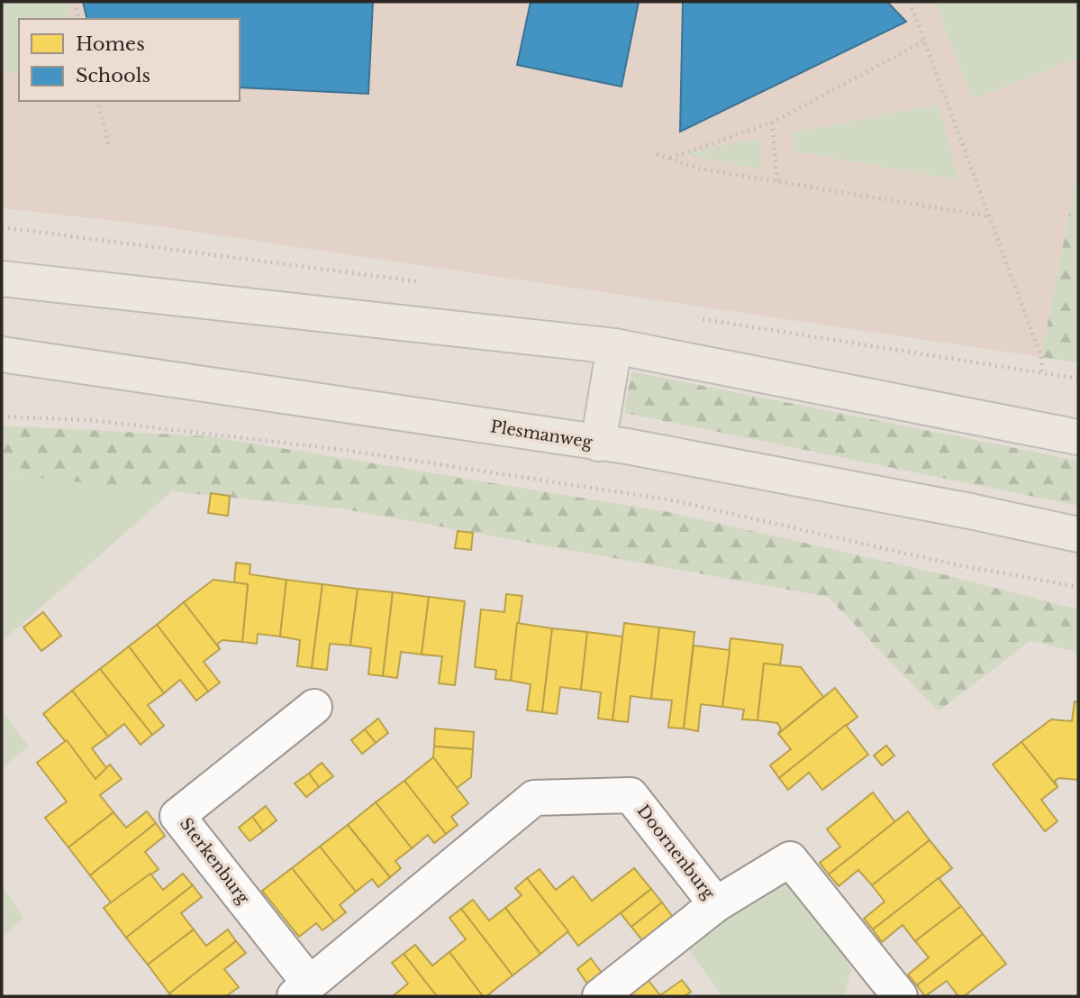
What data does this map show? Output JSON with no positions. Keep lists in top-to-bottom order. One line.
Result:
{"streets":{"main road":["Plesmanweg"],"street":["Doornenburg","Sterkenburg"]},"crossings":[["Doornenburg","Sterkenburg"]],"legend":["Homes","Schools"]}
